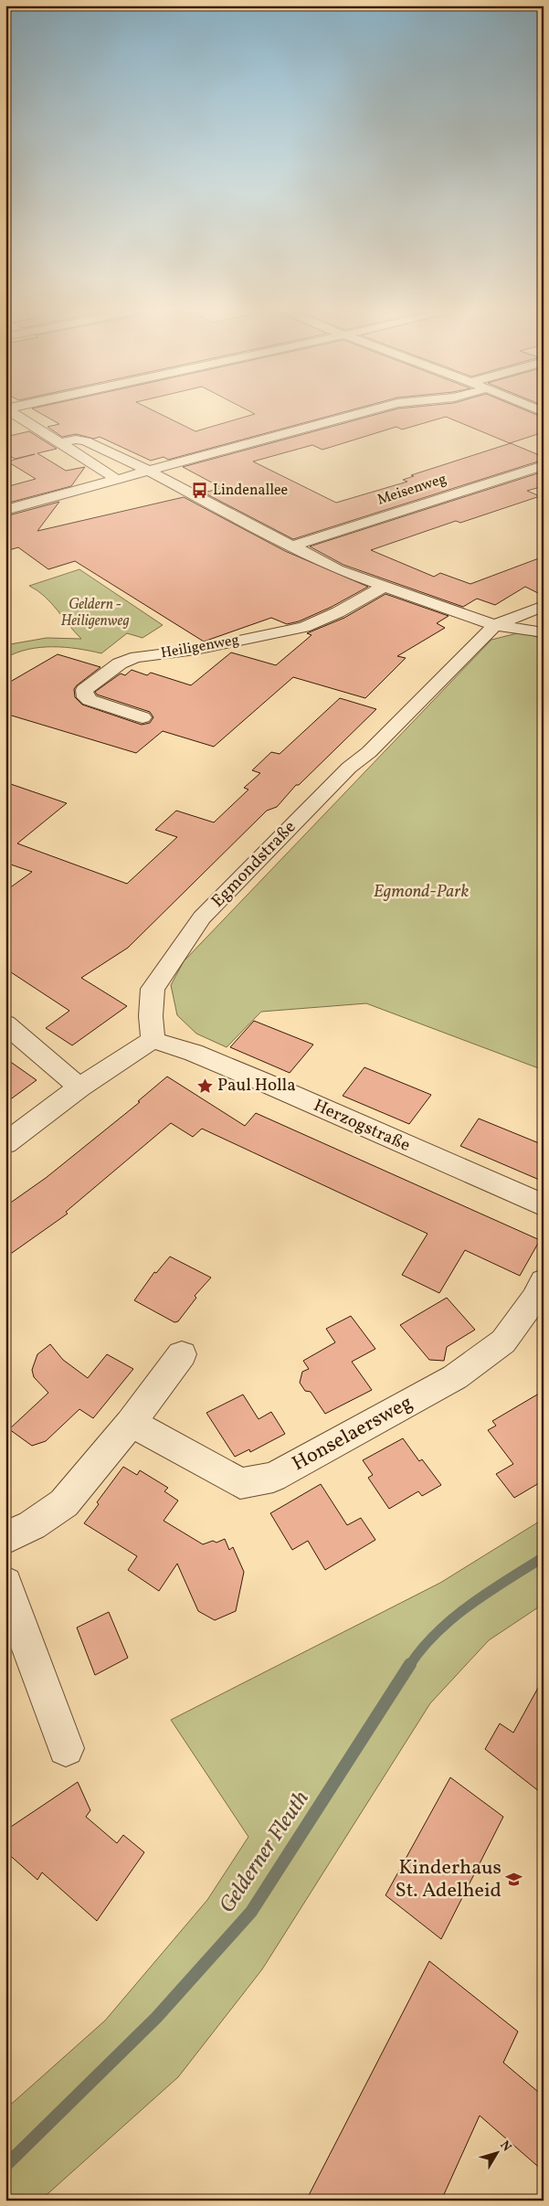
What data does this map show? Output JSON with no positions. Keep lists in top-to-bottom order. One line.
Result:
{"streets":{"street":["Meisenweg","Heiligenweg","Egmondstraße","Herzogstraße","Honselaersweg"]},"crossings":[["Egmondstraße","Herzogstraße"]],"water":["Gelderner Fleuth"],"parks":["Geldern - Heiligenweg","Egmond-Park"],"places":{"bus stop":["Lindenallee"],"place":["Paul Holla"],"school or university":["Kinderhaus St. Adelheid"]},"north":"top right"}
